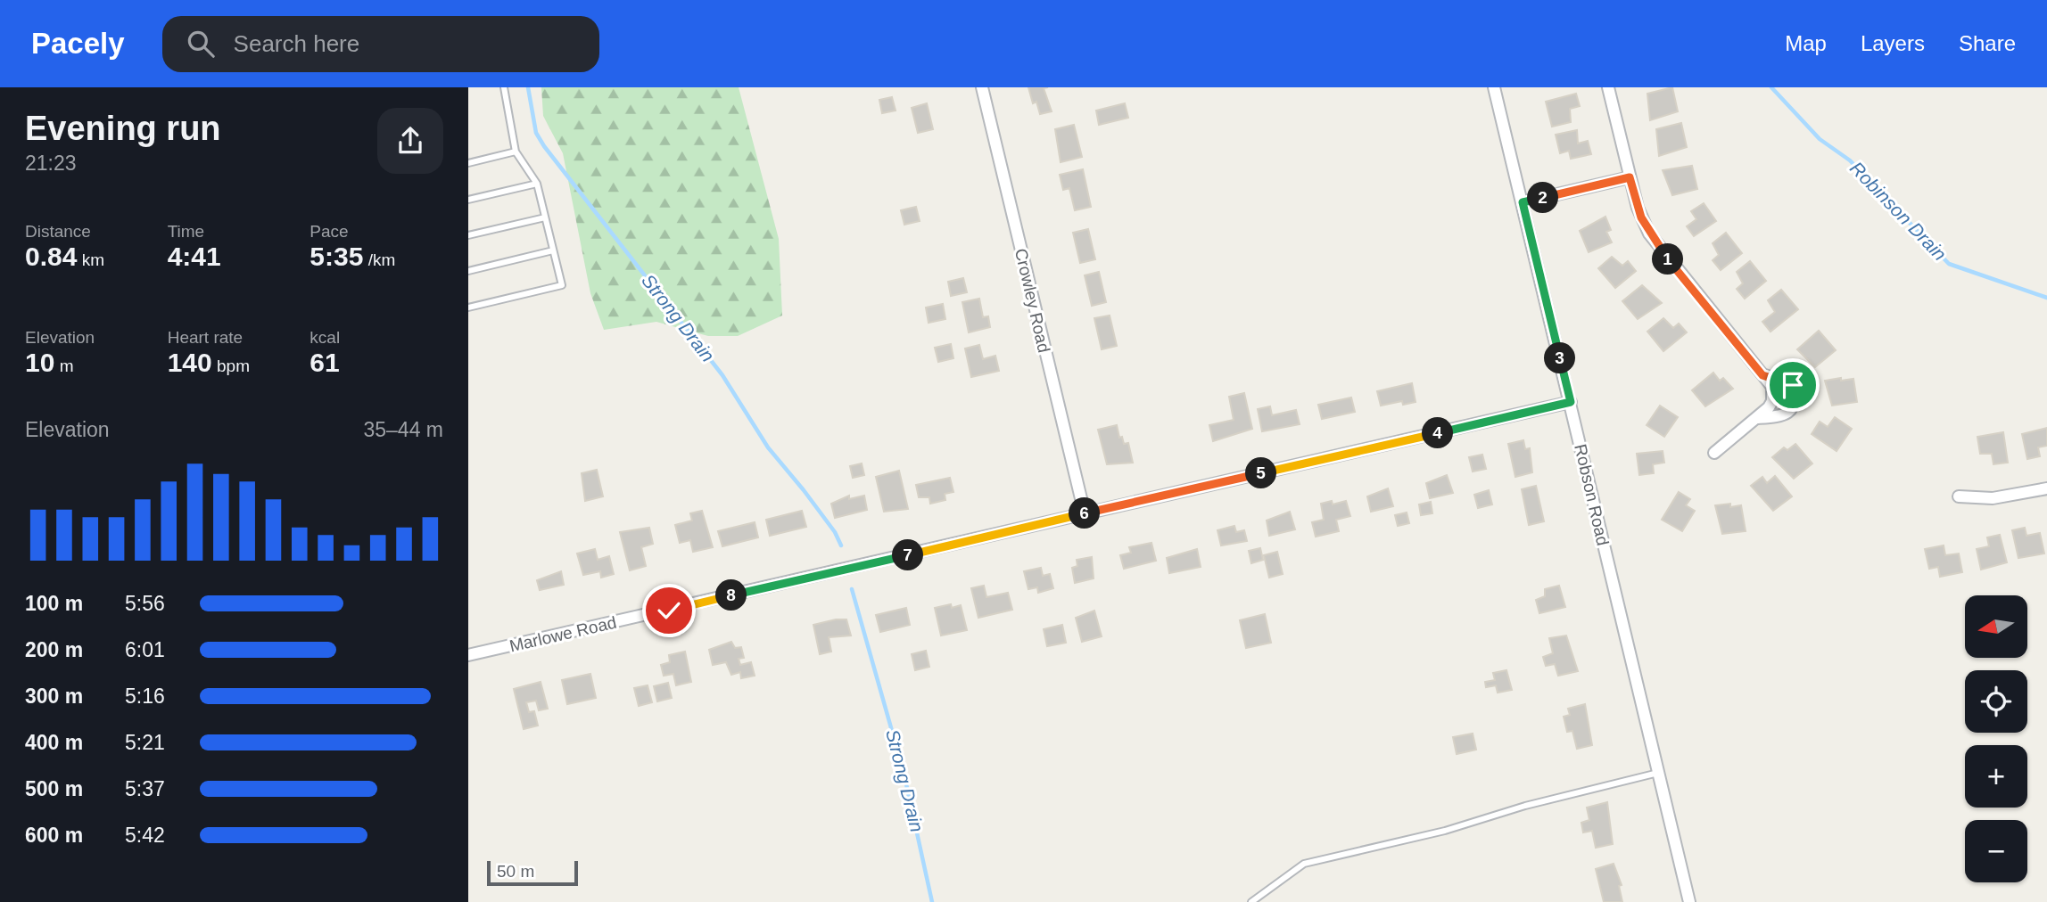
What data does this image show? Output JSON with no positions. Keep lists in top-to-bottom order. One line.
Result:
{"streets":{"street":["Crowley Road","Robson Road","Marlowe Road"]},"crossings":[["Crowley Road","Marlowe Road"],["Robson Road","Marlowe Road"]],"water":["Robinson Drain","Strong Drain"],"scale_bar":"50 m","north":"left","page":{"header":"Pacely","search":"Search here","nav":["Map","Layers","Share"],"heading":["Evening run","21:23"],"pins":["2","1","3","4","5","6","7","8"],"stats":[["Distance","0.84 km"],["Time","4:41"],["Pace","5:35 /km"],["Elevation","10 m"],["Heart rate","140 bpm"],["kcal","61"]],"chart":["Elevation","35–44 m"],"list":[{"name":"100 m","note":"5:56"},{"name":"200 m","note":"6:01"},{"name":"300 m","note":"5:16"},{"name":"400 m","note":"5:21"},{"name":"500 m","note":"5:37"},{"name":"600 m","note":"5:42"}],"map_buttons":["+","−"],"scale":"50 m"}}
